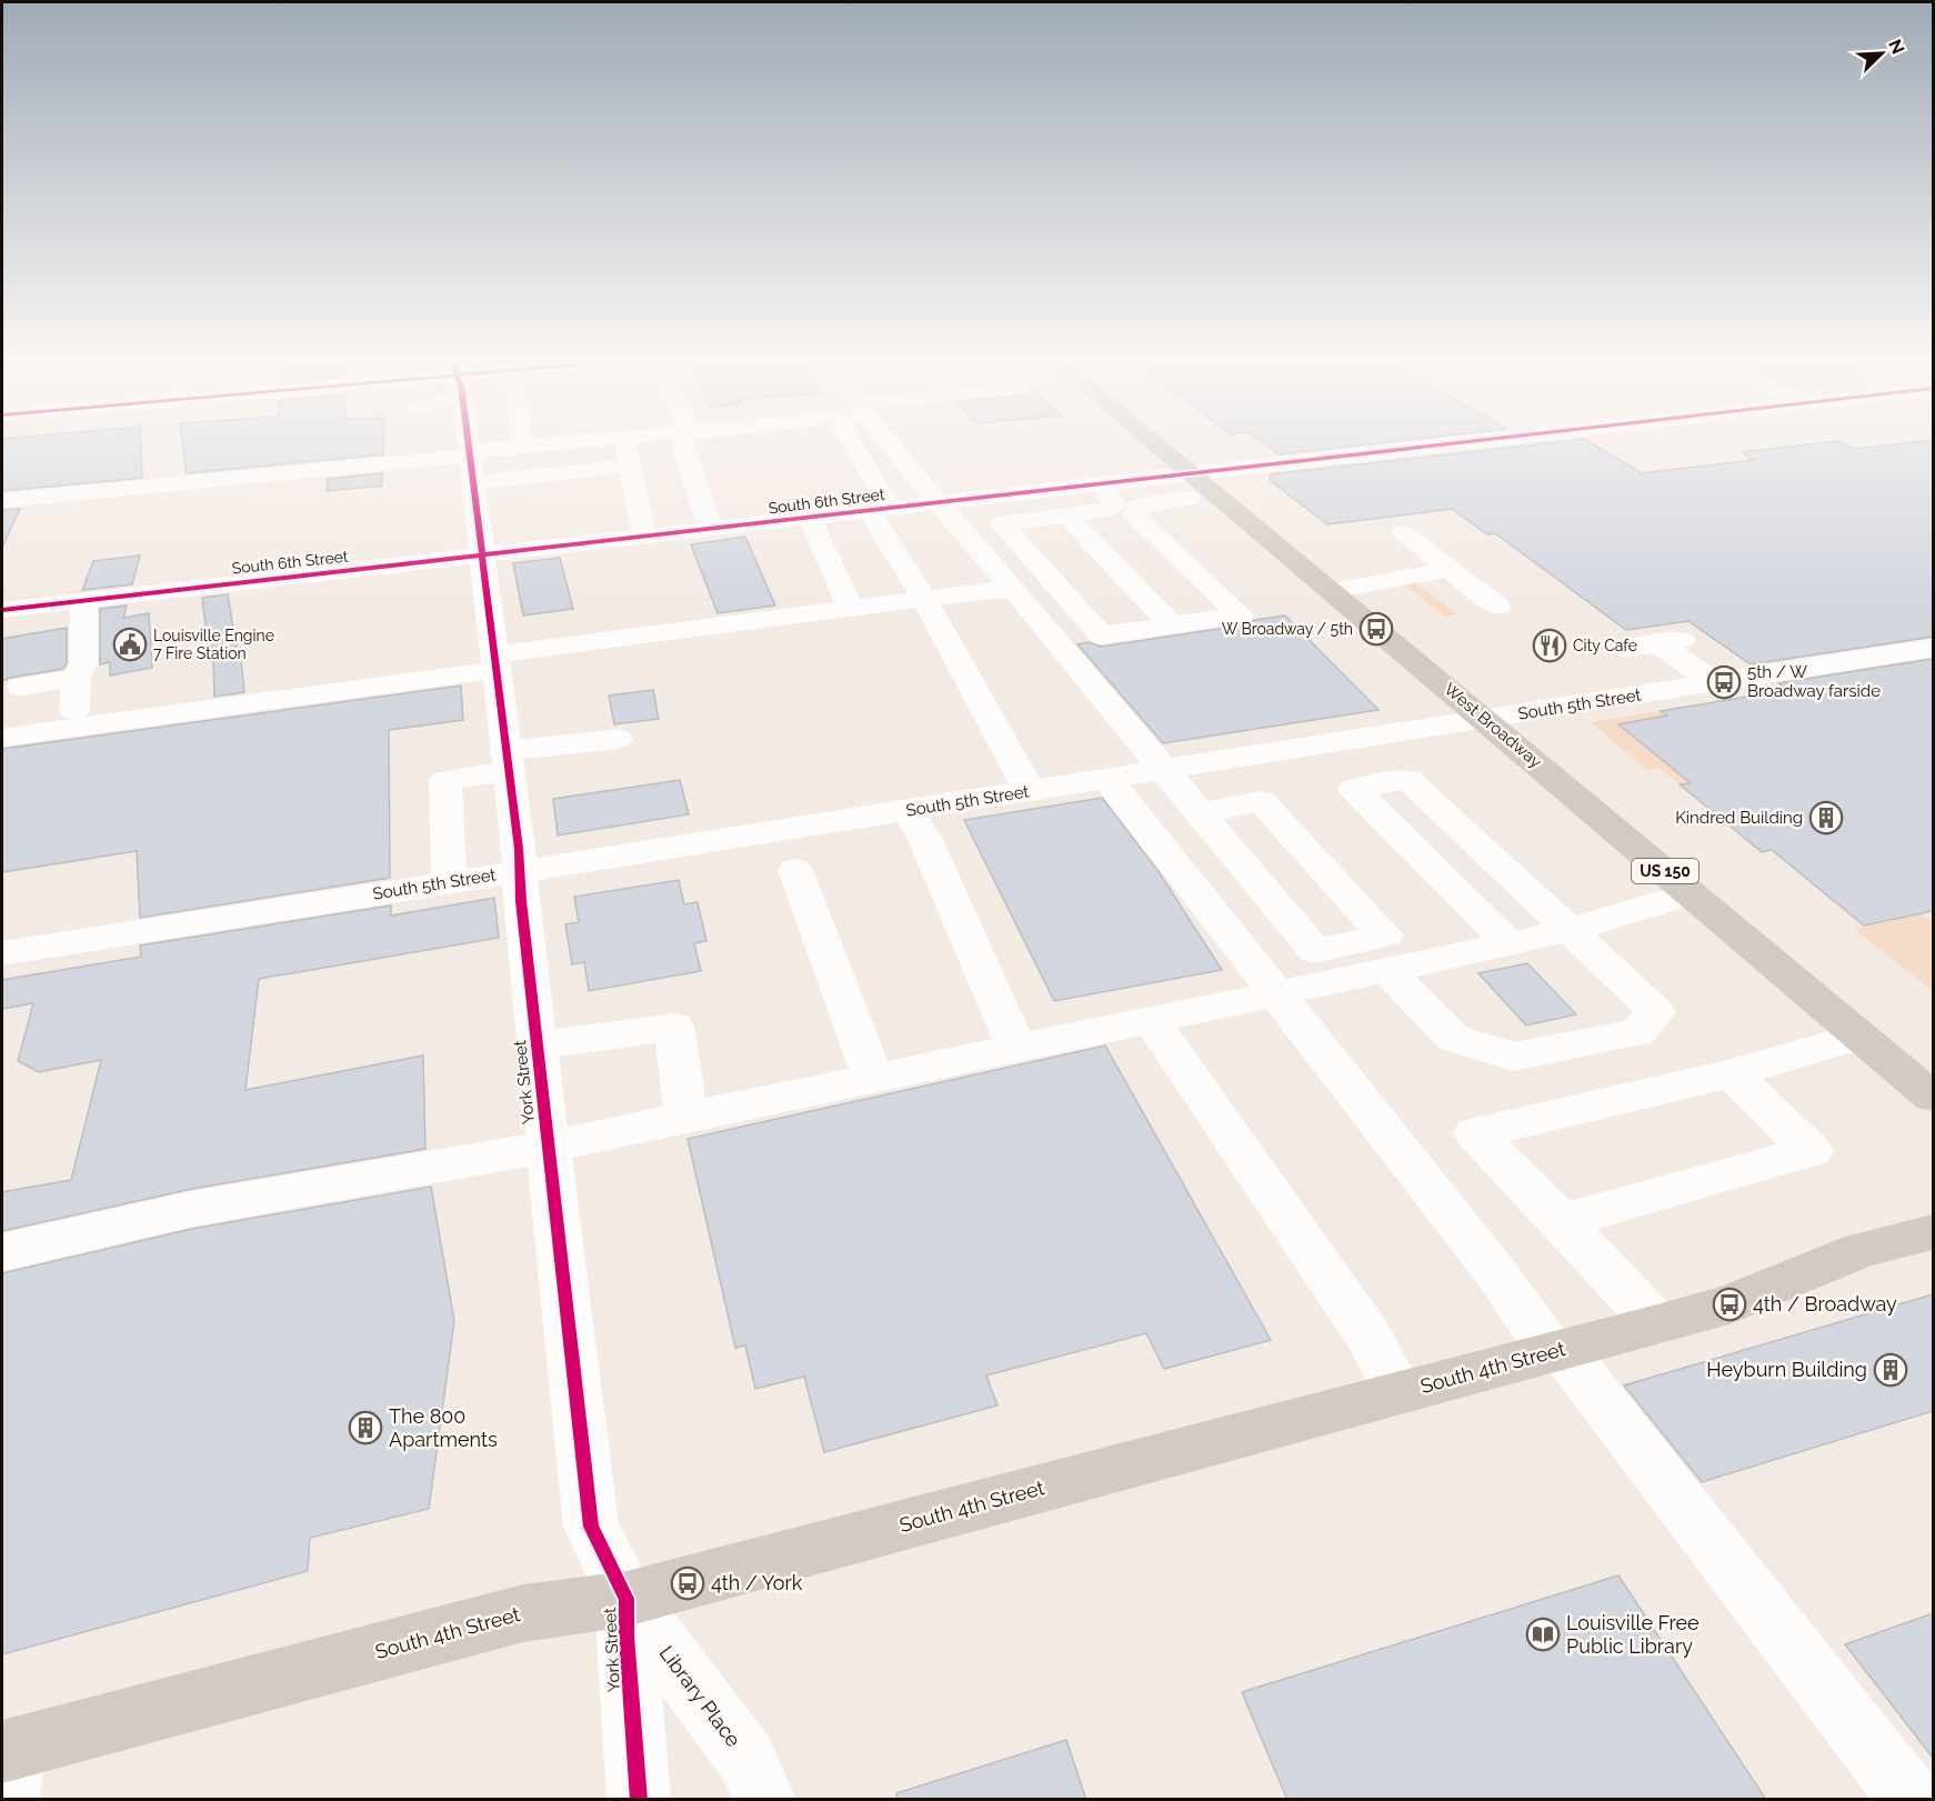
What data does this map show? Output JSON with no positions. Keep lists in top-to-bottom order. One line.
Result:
{"streets":{"main road":["West Broadway","US 150","South 4th Street"],"street":["South 6th Street","South 5th Street","York Street","Library Place"]},"crossings":[["South 6th Street","West Broadway"],["South 6th Street","York Street"],["South 5th Street","West Broadway"],["South 5th Street","York Street"],["York Street","South 4th Street"],["York Street","Library Place"],["South 4th Street","Library Place"]],"places":{"bus stop":["W Broadway / 5th","5th / W Broadway farside","4th / Broadway","4th / York"],"public building":["Louisville Engine 7 Fire Station"],"restaurant":["City Cafe"],"building":["Kindred Building","Heyburn Building","The 800 Apartments"],"library":["Louisville Free Public Library"]},"north":"top right"}
